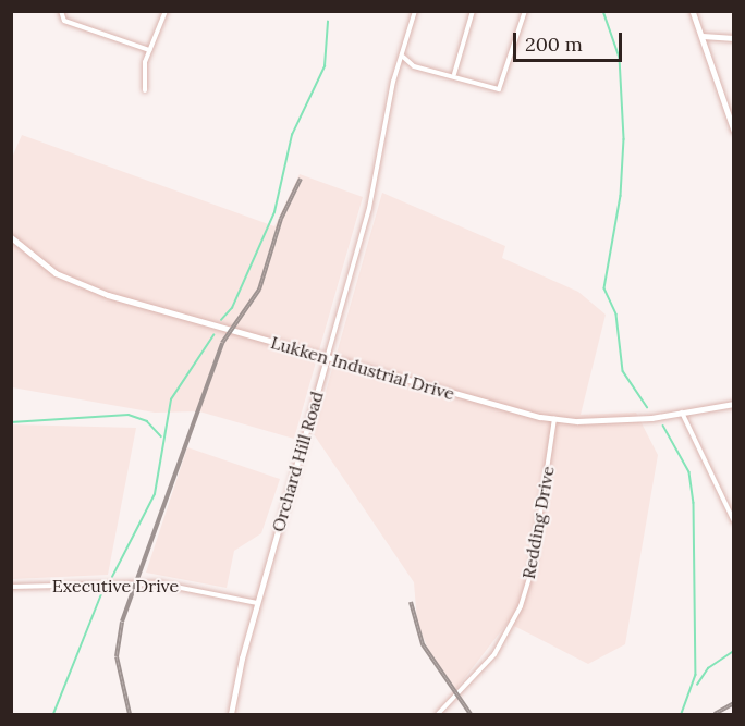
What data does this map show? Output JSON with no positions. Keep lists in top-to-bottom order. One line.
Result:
{"streets":{"main road":["Lukken Industrial Drive"],"street":["Orchard Hill Road","Redding Drive","Executive Drive"]},"crossings":[["Lukken Industrial Drive","Orchard Hill Road"],["Lukken Industrial Drive","Redding Drive"],["Orchard Hill Road","Executive Drive"]],"scale_bar":"200 m"}
